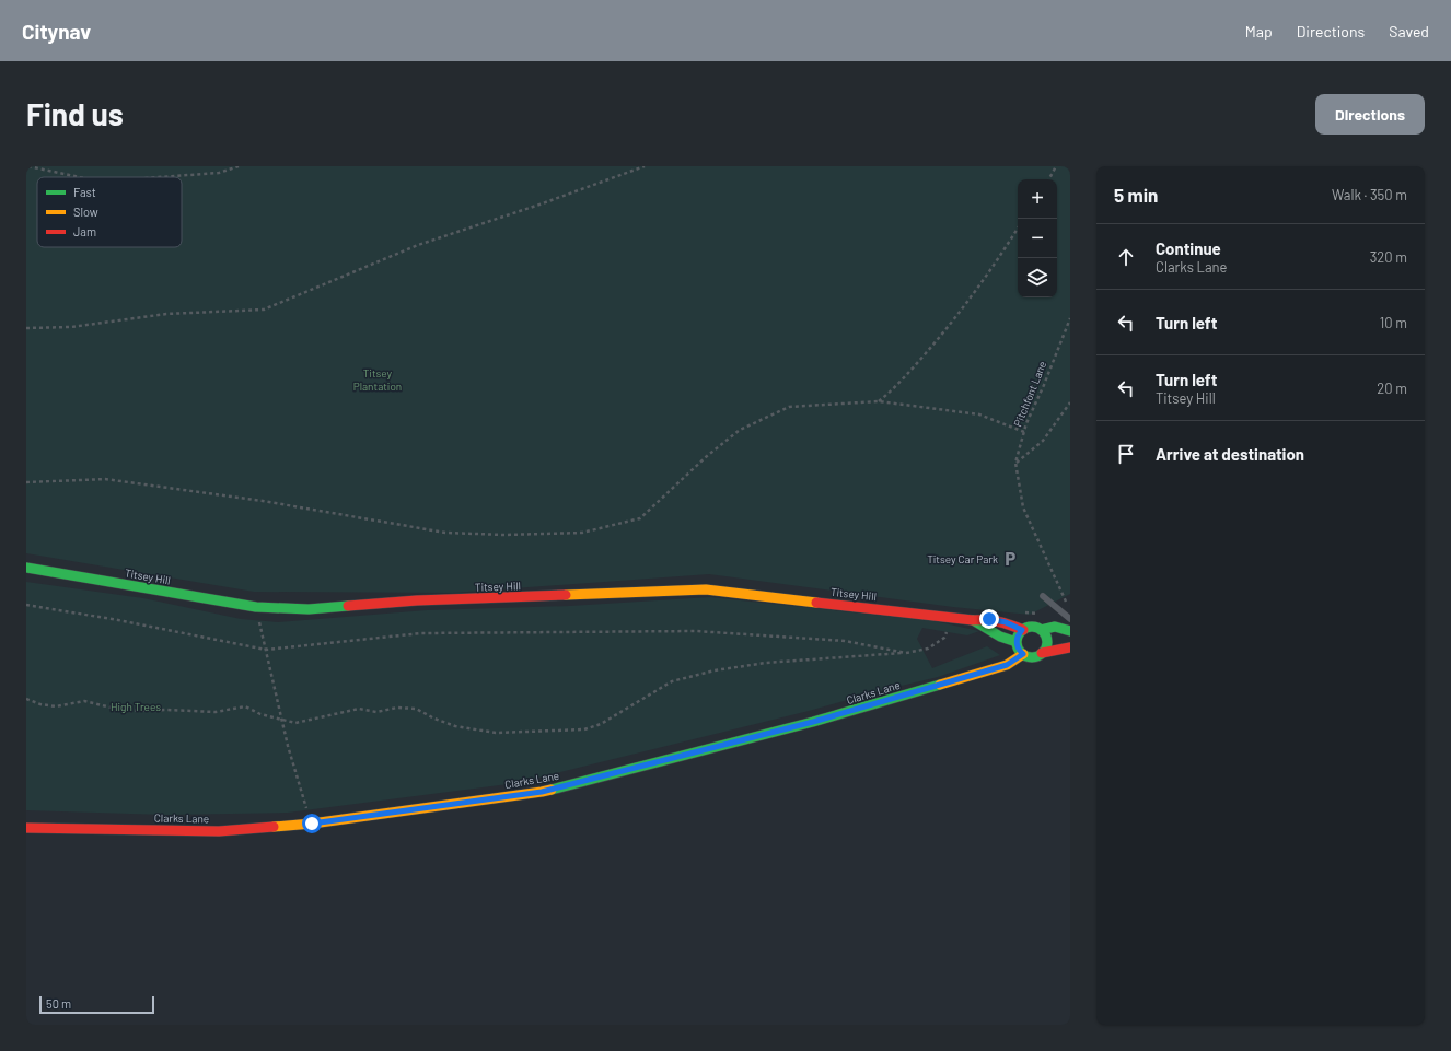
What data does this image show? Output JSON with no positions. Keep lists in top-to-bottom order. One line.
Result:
{"streets":{"main road":["Titsey Hill","Clarks Lane"],"path":["Pitchfont Lane"]},"crossings":[["Titsey Hill","Clarks Lane"]],"parks":["Titsey Plantation","High Trees"],"places":{"parking":["Titsey Car Park"]},"legend":["Fast","Slow","Jam"],"scale_bar":"50 m","page":{"header":"Citynav","nav":["Map","Directions","Saved"],"buttons":"Directions","title":"Find us","heading":["5 min","Walk · 350 m"],"map_buttons":["+","−"],"list":[["Continue","Clarks Lane","320 m"],["Turn left","10 m"],["Turn left","Titsey Hill","20 m"],"Arrive at destination"],"scale":"50 m"}}
